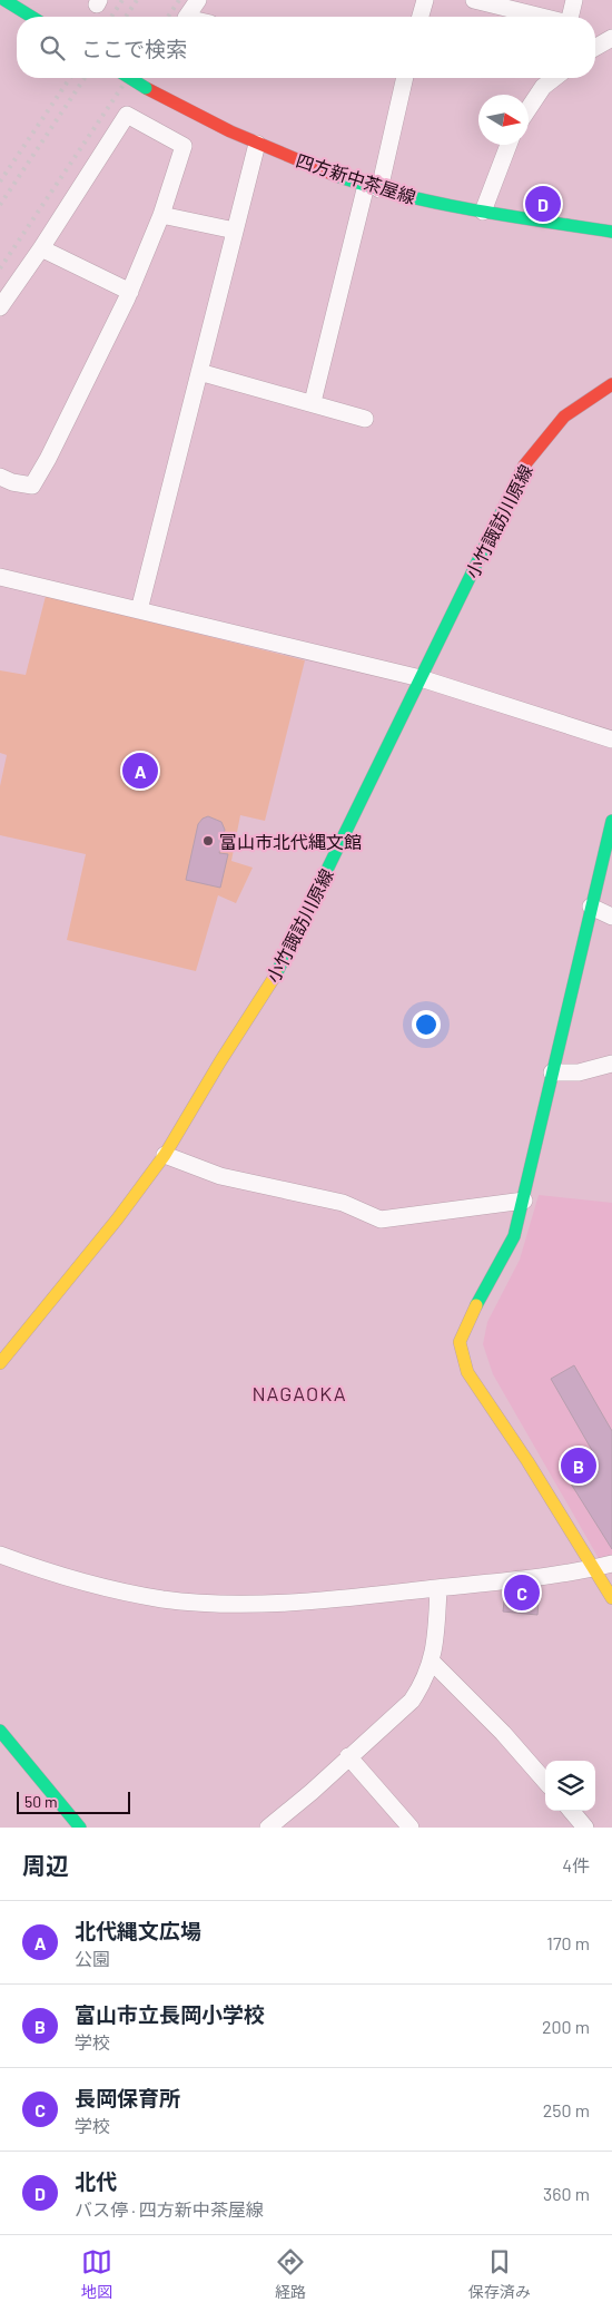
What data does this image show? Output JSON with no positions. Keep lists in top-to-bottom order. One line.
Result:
{"streets":{"main road":["四方新中茶屋線","小竹諏訪川原線"]},"districts":["NAGAOKA"],"places":["富山市北代縄文館"],"scale_bar":"50 m","north":"right","page":{"search":"ここで検索","pins":["D","A","B","C"],"scale":"50 m","heading":["周辺","4件"],"list":[{"mark":"A","name":"北代縄文広場","note":"公園","value":"170 m"},{"mark":"B","name":"富山市立長岡小学校","note":"学校","value":"200 m"},{"mark":"C","name":"長岡保育所","note":"学校","value":"250 m"},{"mark":"D","name":"北代","note":"バス停 · 四方新中茶屋線","value":"360 m"}],"nav":["地図","経路","保存済み"]}}
